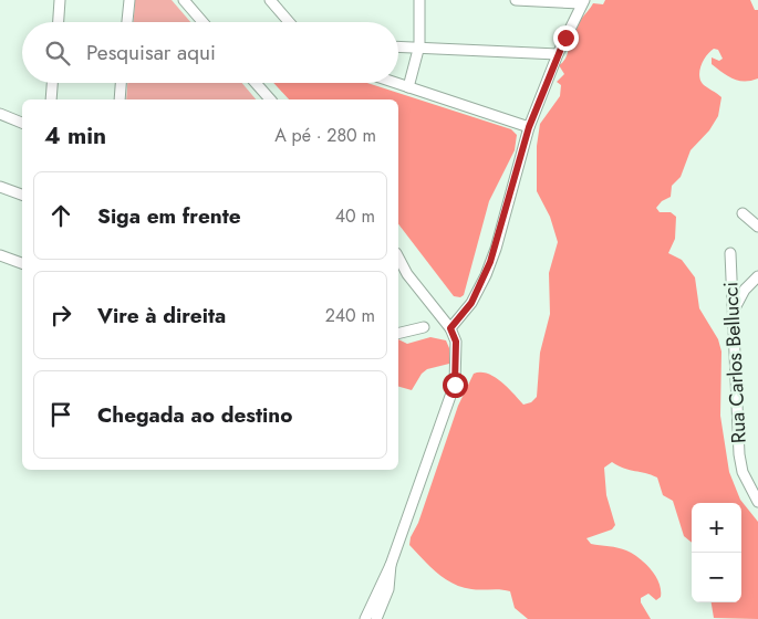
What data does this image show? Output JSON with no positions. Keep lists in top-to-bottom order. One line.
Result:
{"streets":{"street":["Rua Carlos Bellucci"]},"page":{"search":"Pesquisar aqui","heading":["4 min","A pé · 280 m"],"list":[["Siga em frente","40 m"],["Vire à direita","240 m"],"Chegada ao destino"],"map_buttons":["+","−"]}}
